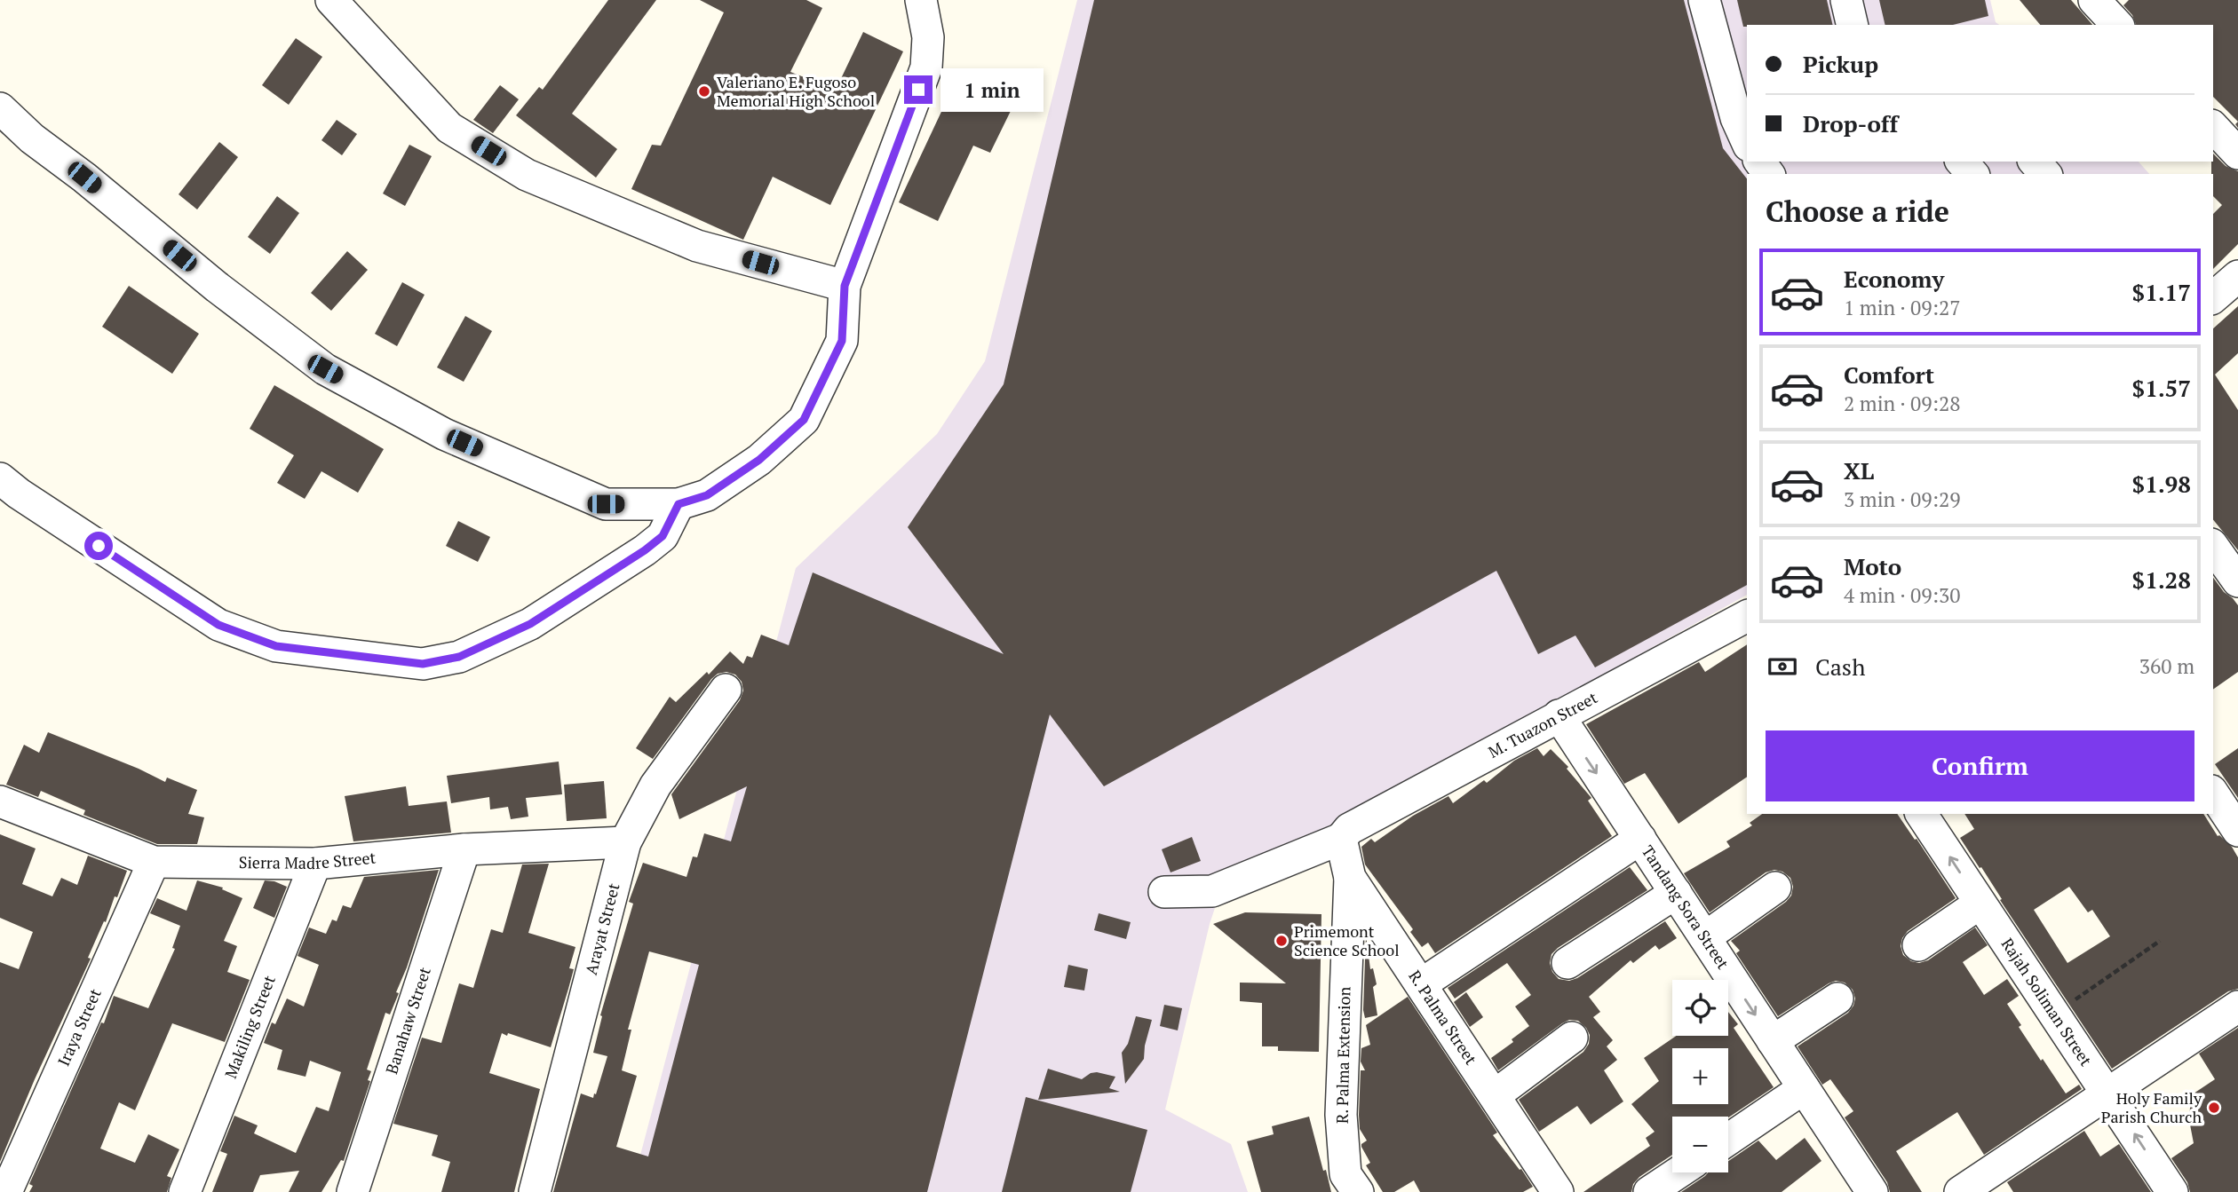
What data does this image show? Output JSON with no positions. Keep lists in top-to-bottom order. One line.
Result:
{"streets":{"street":["M. Tuazon Street","Sierra Madre Street","Tandang Sora Street","Arayat Street","Rajah Soliman Street","R. Palma Street","Banahaw Street","Iraya Street","Makiling Street","R. Palma Extension"]},"crossings":[["M. Tuazon Street","Tandang Sora Street"],["M. Tuazon Street","R. Palma Street"],["Sierra Madre Street","Arayat Street"],["Sierra Madre Street","Banahaw Street"],["Sierra Madre Street","Iraya Street"],["Sierra Madre Street","Makiling Street"],["R. Palma Street","R. Palma Extension"]],"one_way":["Tandang Sora Street","Rajah Soliman Street"],"places":["Valeriano E. Fugoso Memorial High School","Primemont Science School","Holy Family Parish Church"],"page":{"banner":["Pickup","Drop-off"],"bubble":"1 min","heading":"Choose a ride","list":[{"name":"Economy","note":"1 min · 09:27","value":"$1.17"},{"name":"Comfort","note":"2 min · 09:28","value":"$1.57"},{"name":"XL","note":"3 min · 09:29","value":"$1.98"},{"name":"Moto","note":"4 min · 09:30","value":"$1.28"}],"pay":["Cash","360 m"],"buttons":"Confirm","map_buttons":["+","−"]}}
